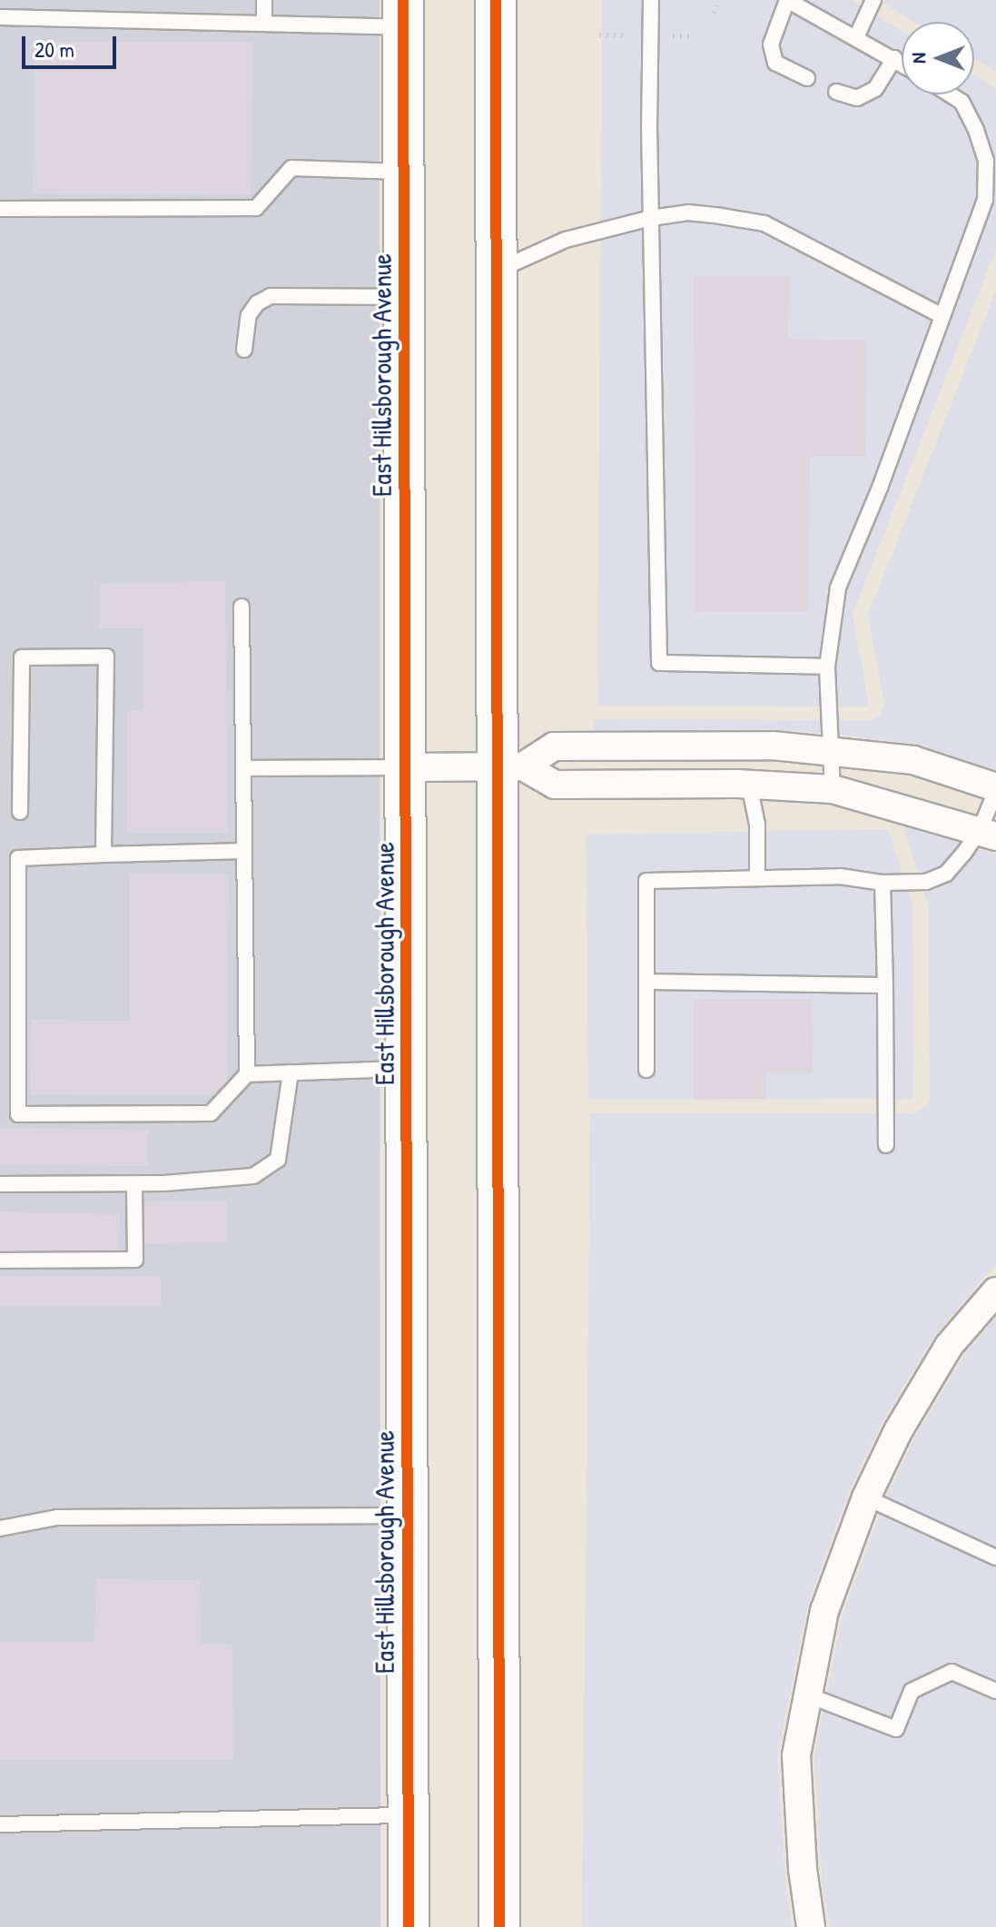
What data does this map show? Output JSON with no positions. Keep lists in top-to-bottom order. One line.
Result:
{"streets":{"main road":["East Hillsborough Avenue"]},"scale_bar":"20 m","north":"left"}
